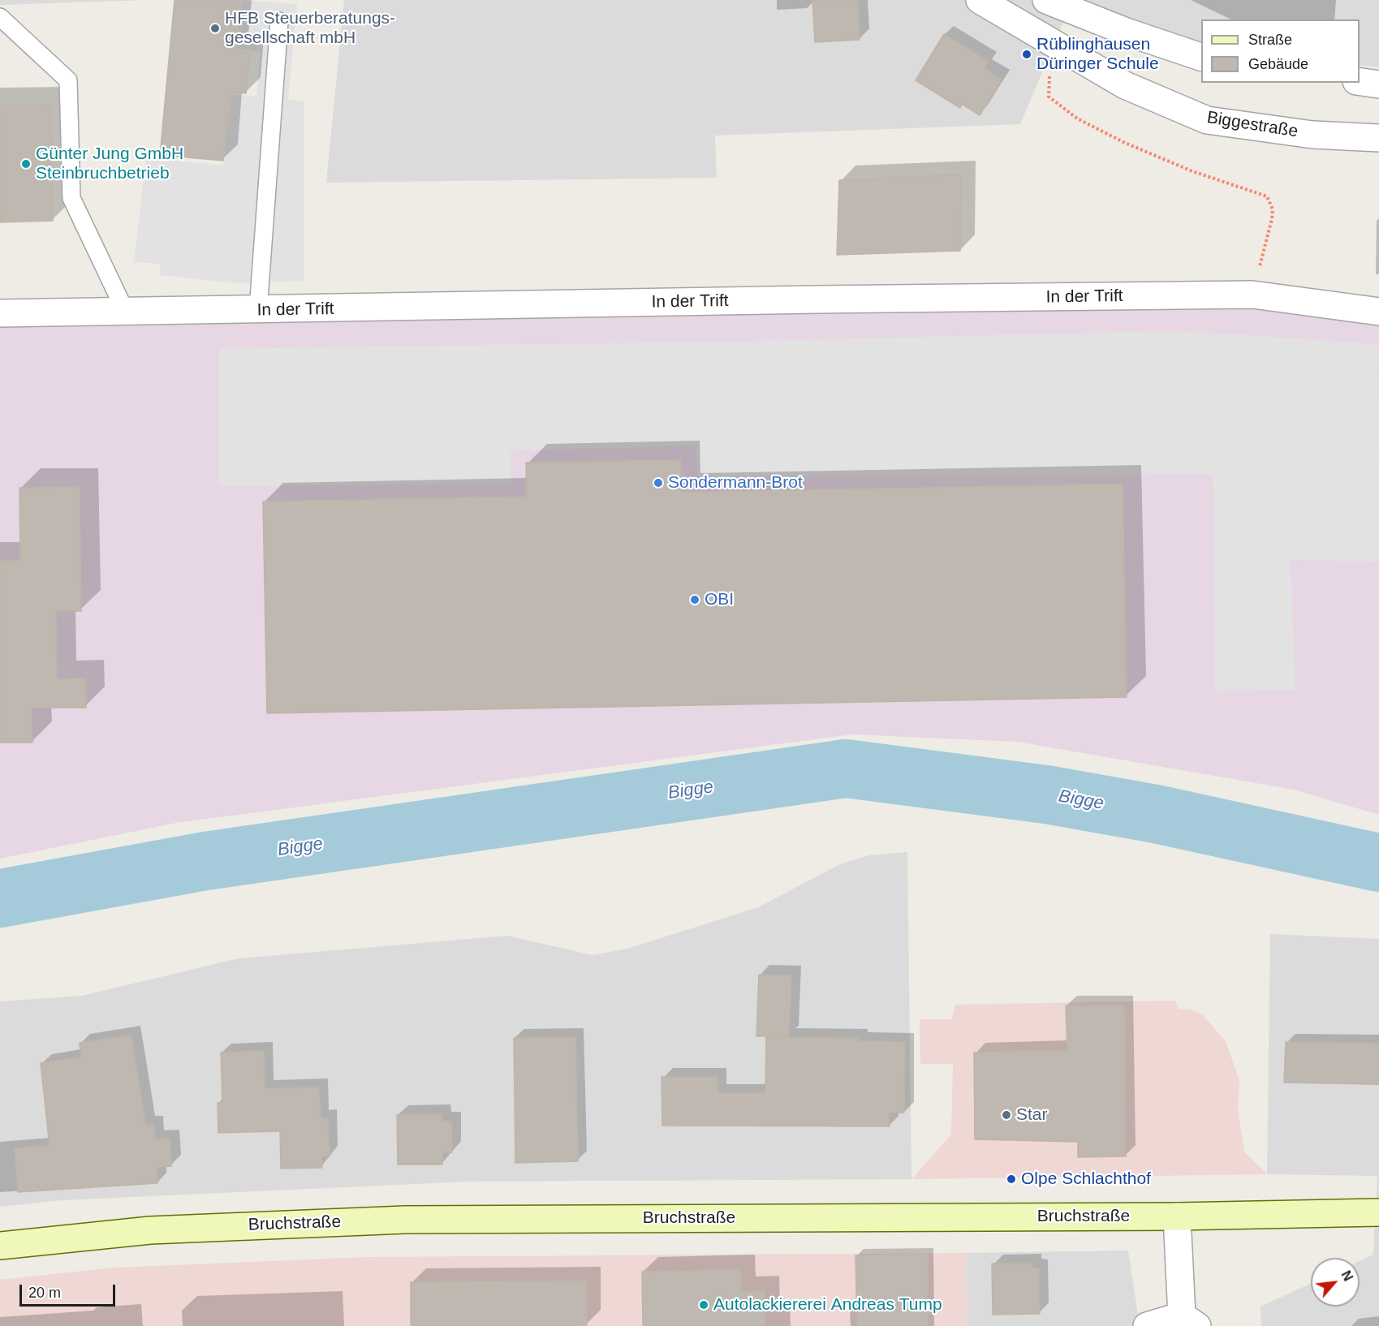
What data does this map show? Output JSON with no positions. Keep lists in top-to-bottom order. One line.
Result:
{"streets":{"main road":["Bruchstraße"],"street":["Biggestraße","In der Trift"]},"water":["Bigge"],"places":["HFB Steuerberatungs- gesellschaft mbH","Rüblinghausen Düringer Schule","Günter Jung GmbH Steinbruchbetrieb","Sondermann-Brot","OBI","Star","Olpe Schlachthof","Autolackiererei Andreas Tump"],"legend":["Straße","Gebäude"],"scale_bar":"20 m","north":"top right"}
